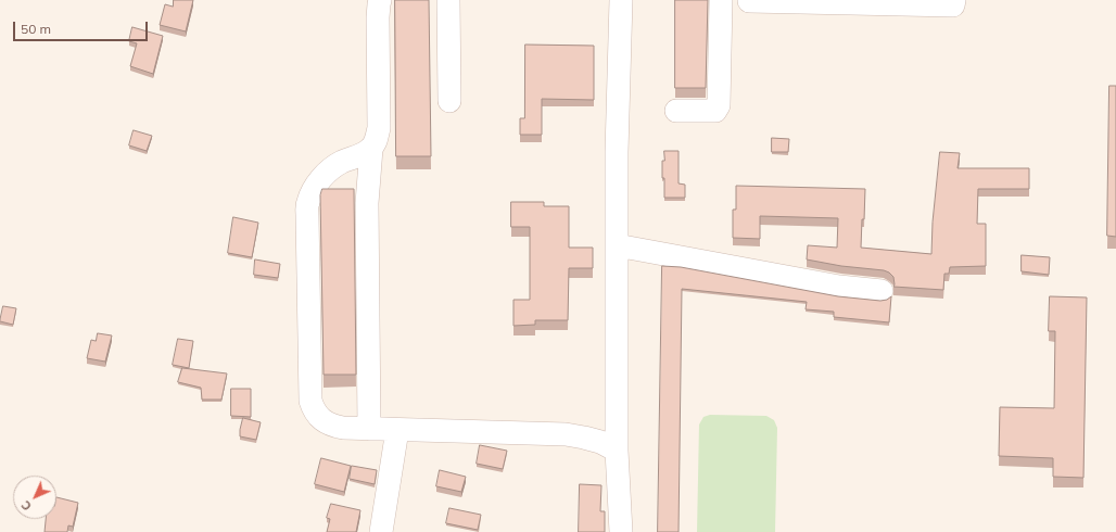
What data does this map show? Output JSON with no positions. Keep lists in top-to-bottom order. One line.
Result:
{"scale_bar":"50 m","north":"bottom left"}
